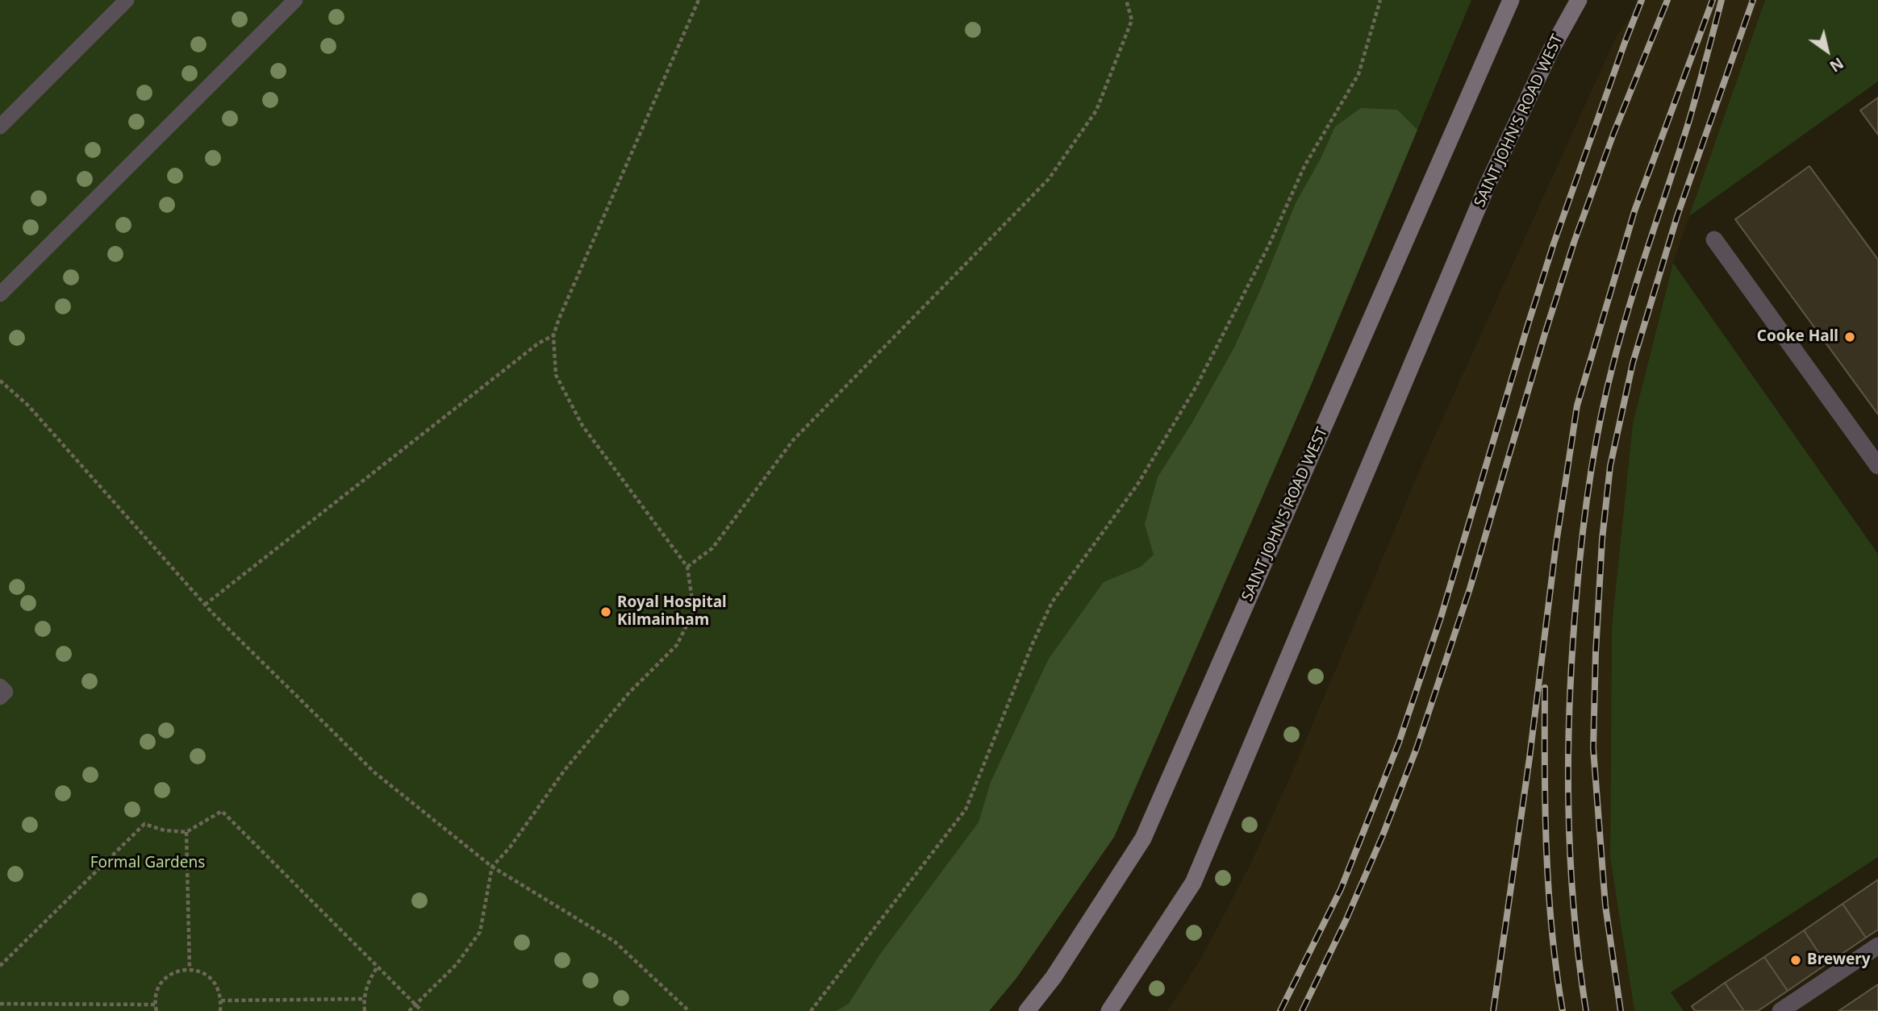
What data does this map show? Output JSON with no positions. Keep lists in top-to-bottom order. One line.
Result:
{"streets":{"main road":["SAINT JOHN'S ROAD WEST"]},"parks":["Formal Gardens"],"places":["Cooke Hall","Royal Hospital Kilmainham","Brewery"],"north":"bottom right"}
